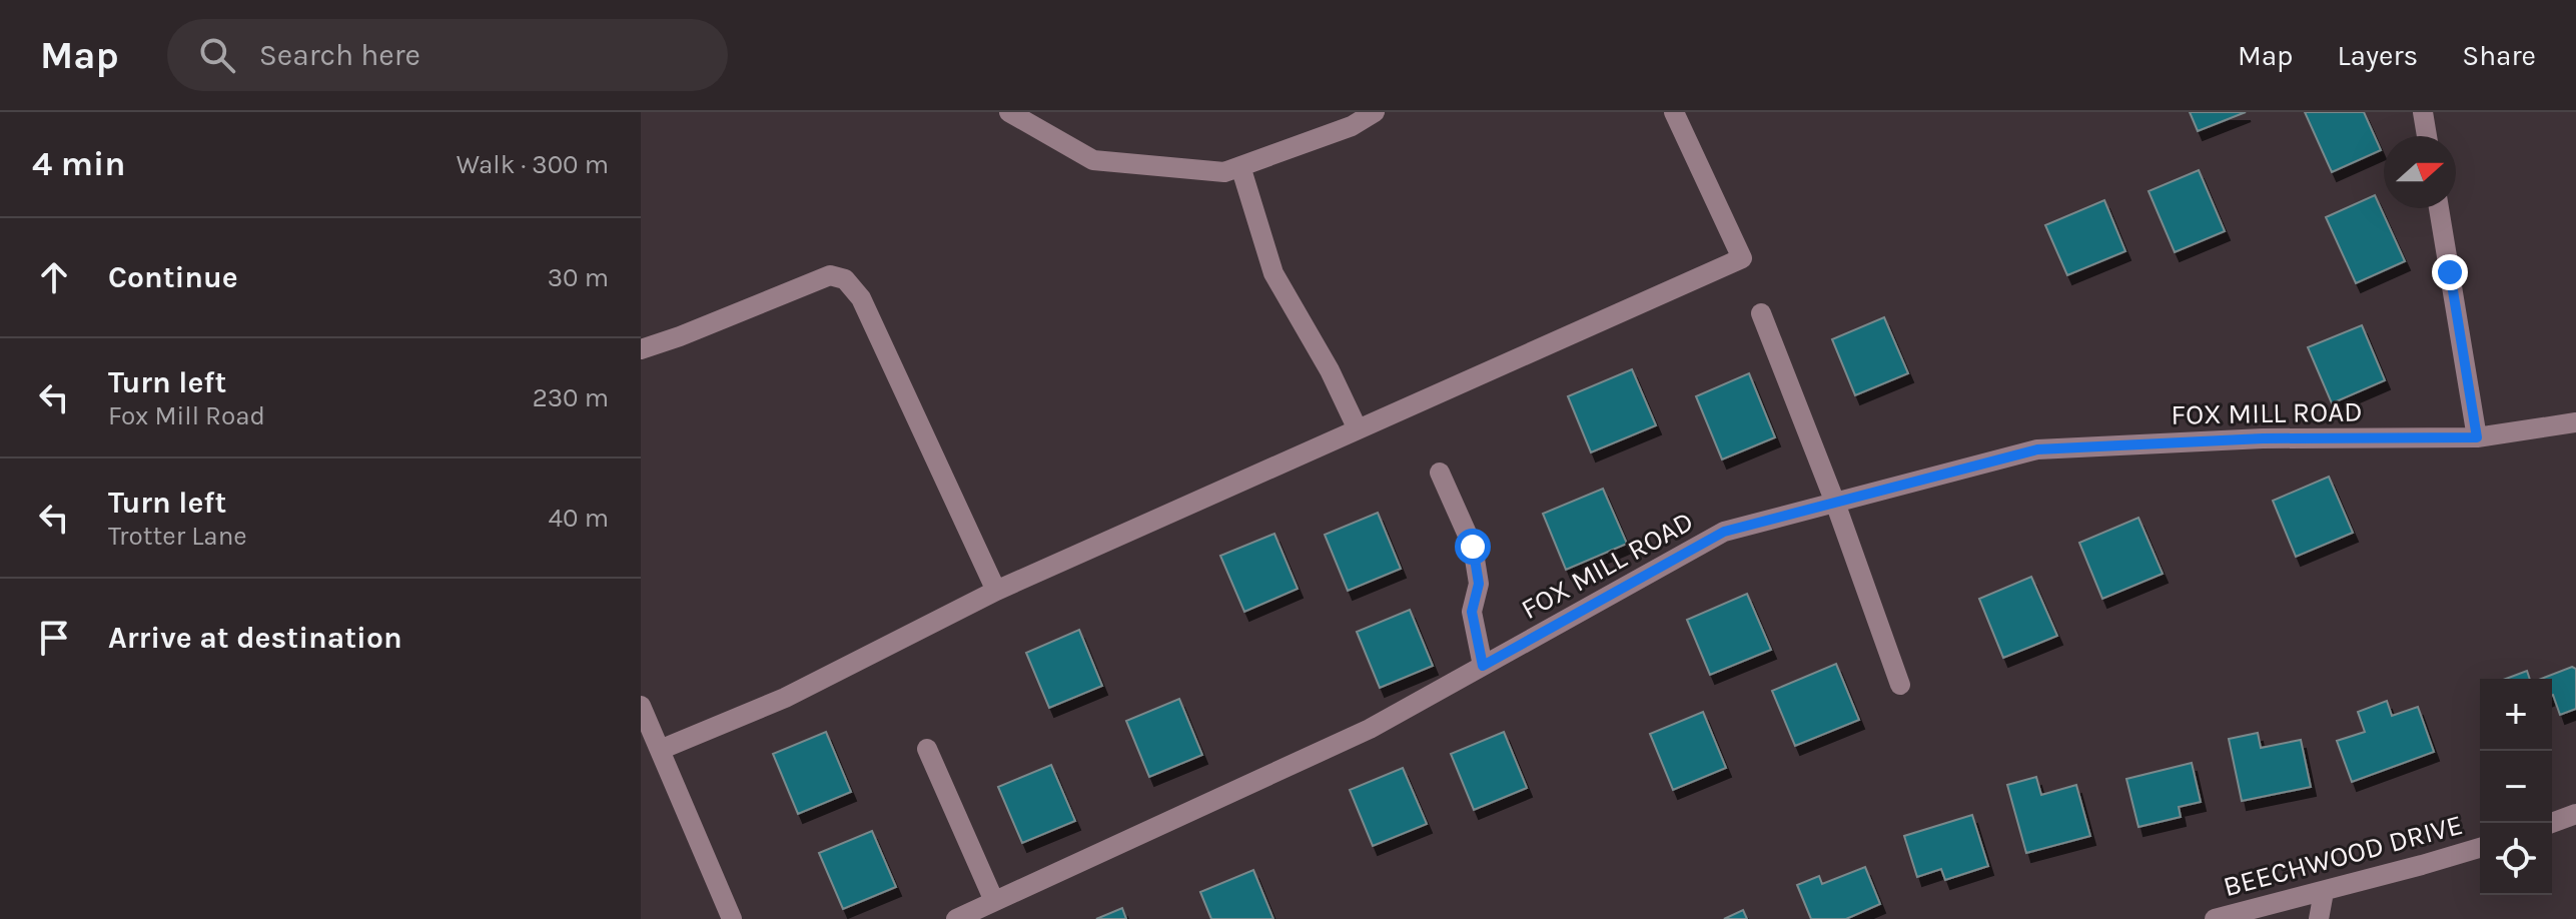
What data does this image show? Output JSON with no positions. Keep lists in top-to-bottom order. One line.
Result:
{"streets":{"street":["FOX MILL ROAD","BEECHWOOD DRIVE"]},"north":"right","page":{"header":"Map","search":"Search here","nav":["Map","Layers","Share"],"heading":["4 min","Walk · 300 m"],"list":[["Continue","30 m"],["Turn left","Fox Mill Road","230 m"],["Turn left","Trotter Lane","40 m"],"Arrive at destination"],"map_buttons":["+","−"]}}
